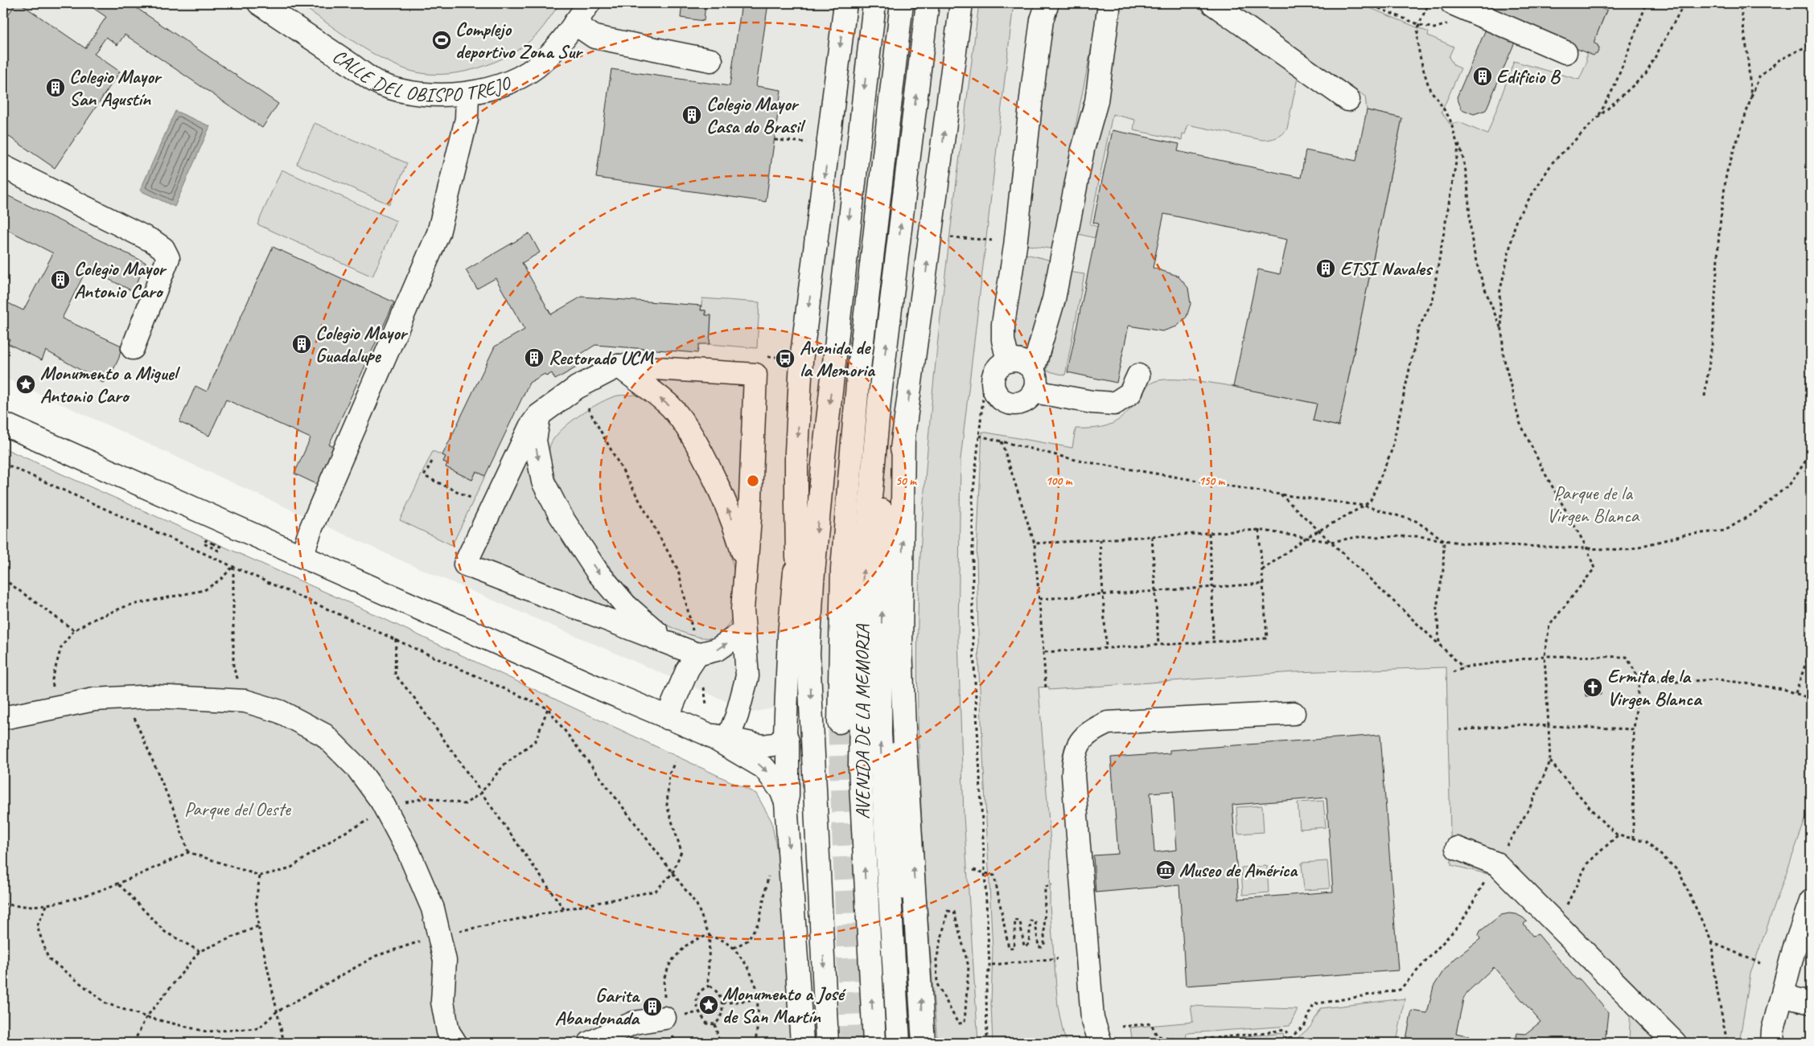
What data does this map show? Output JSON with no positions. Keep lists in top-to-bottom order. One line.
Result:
{"streets":{"main road":["CALLE DEL OBISPO TREJO","AVENIDA DE LA MEMORIA"]},"parks":["Parque de la Virgen Blanca","Parque del Oeste"],"places":{"sports":["Complejo deportivo Zona Sur"],"building":["Edificio B","Colegio Mayor San Agustín","Colegio Mayor Casa do Brasil","ETSI Navales","Colegio Mayor Antonio Caro","Colegio Mayor Guadalupe","Rectorado UCM","Garita Abandonada"],"bus stop":["Avenida de la Memoria"],"place":["Monumento a Miguel Antonio Caro","Monumento a José de San Martín"],"church":["Ermita de la Virgen Blanca"],"museum":["Museo de América"]},"rings":["50 m","100 m","150 m"]}
